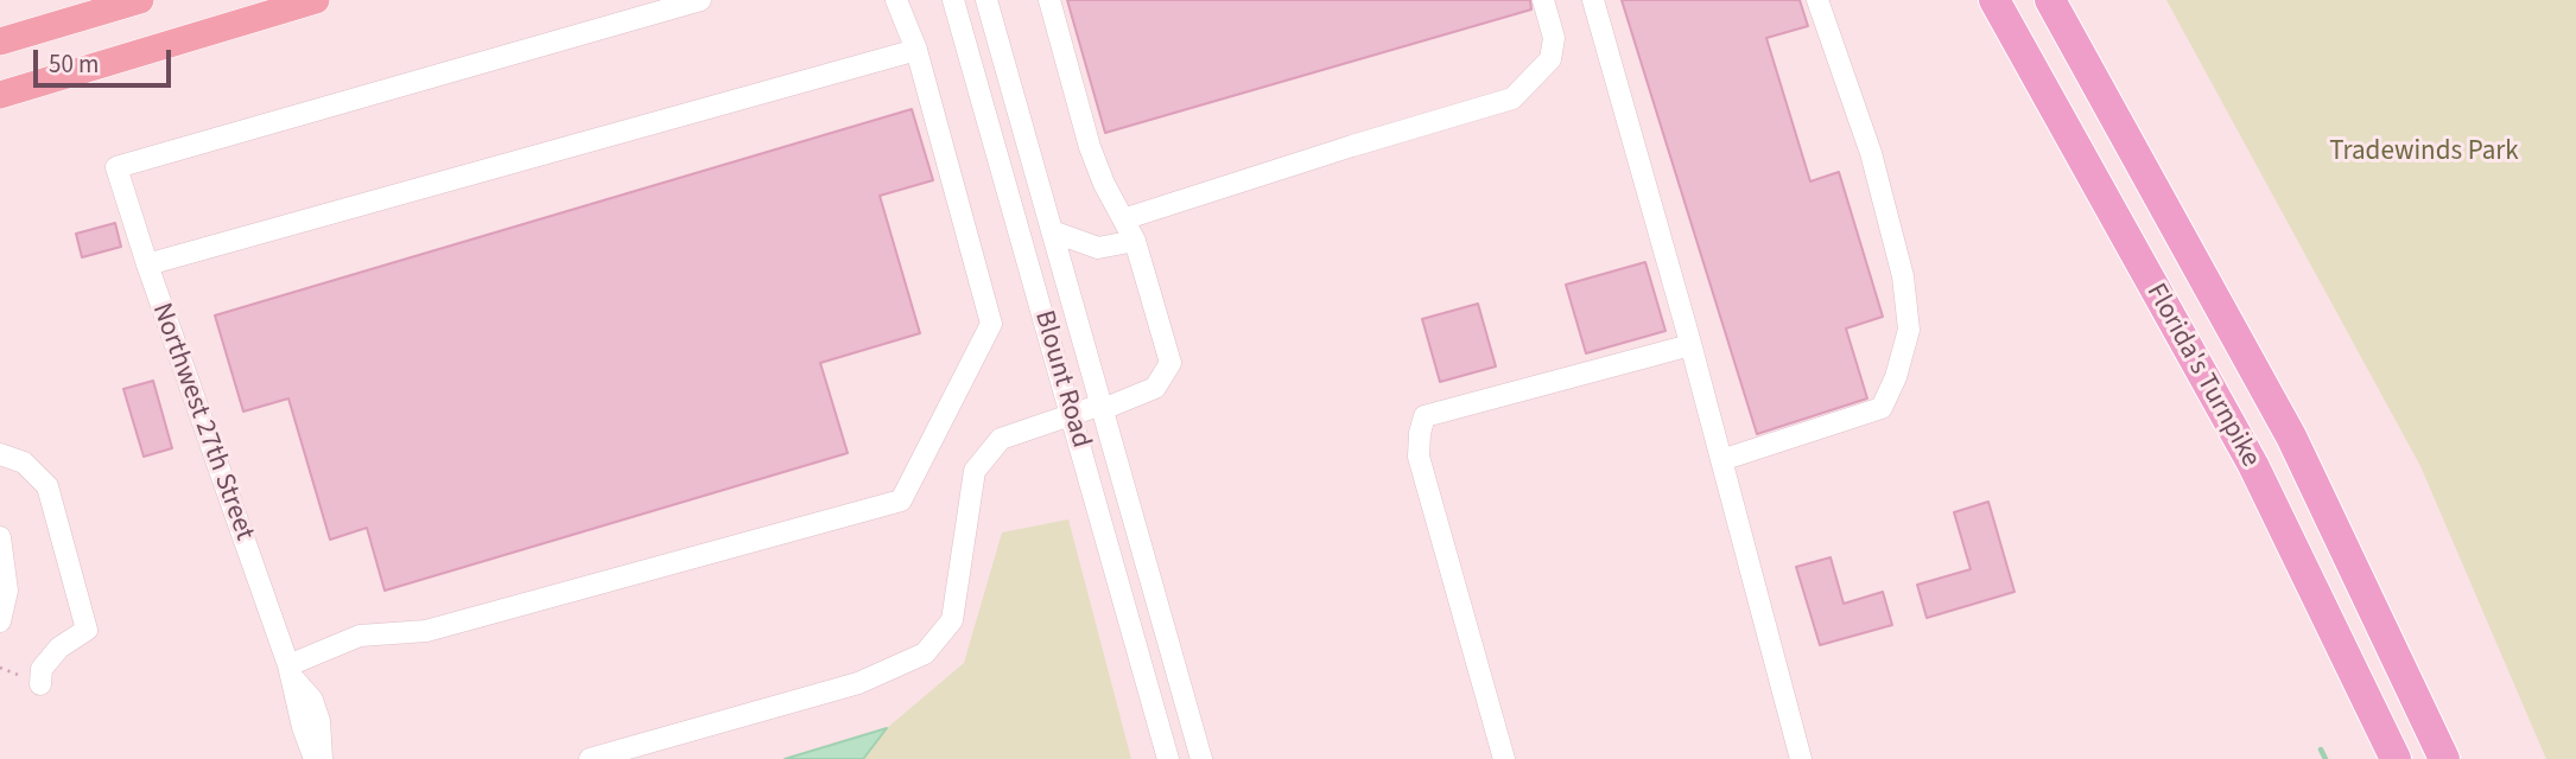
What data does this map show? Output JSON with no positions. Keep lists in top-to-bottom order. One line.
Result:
{"streets":{"highway":["Florida's Turnpike"],"street":["Blount Road","Northwest 27th Street"]},"parks":["Tradewinds Park"],"scale_bar":"50 m"}
